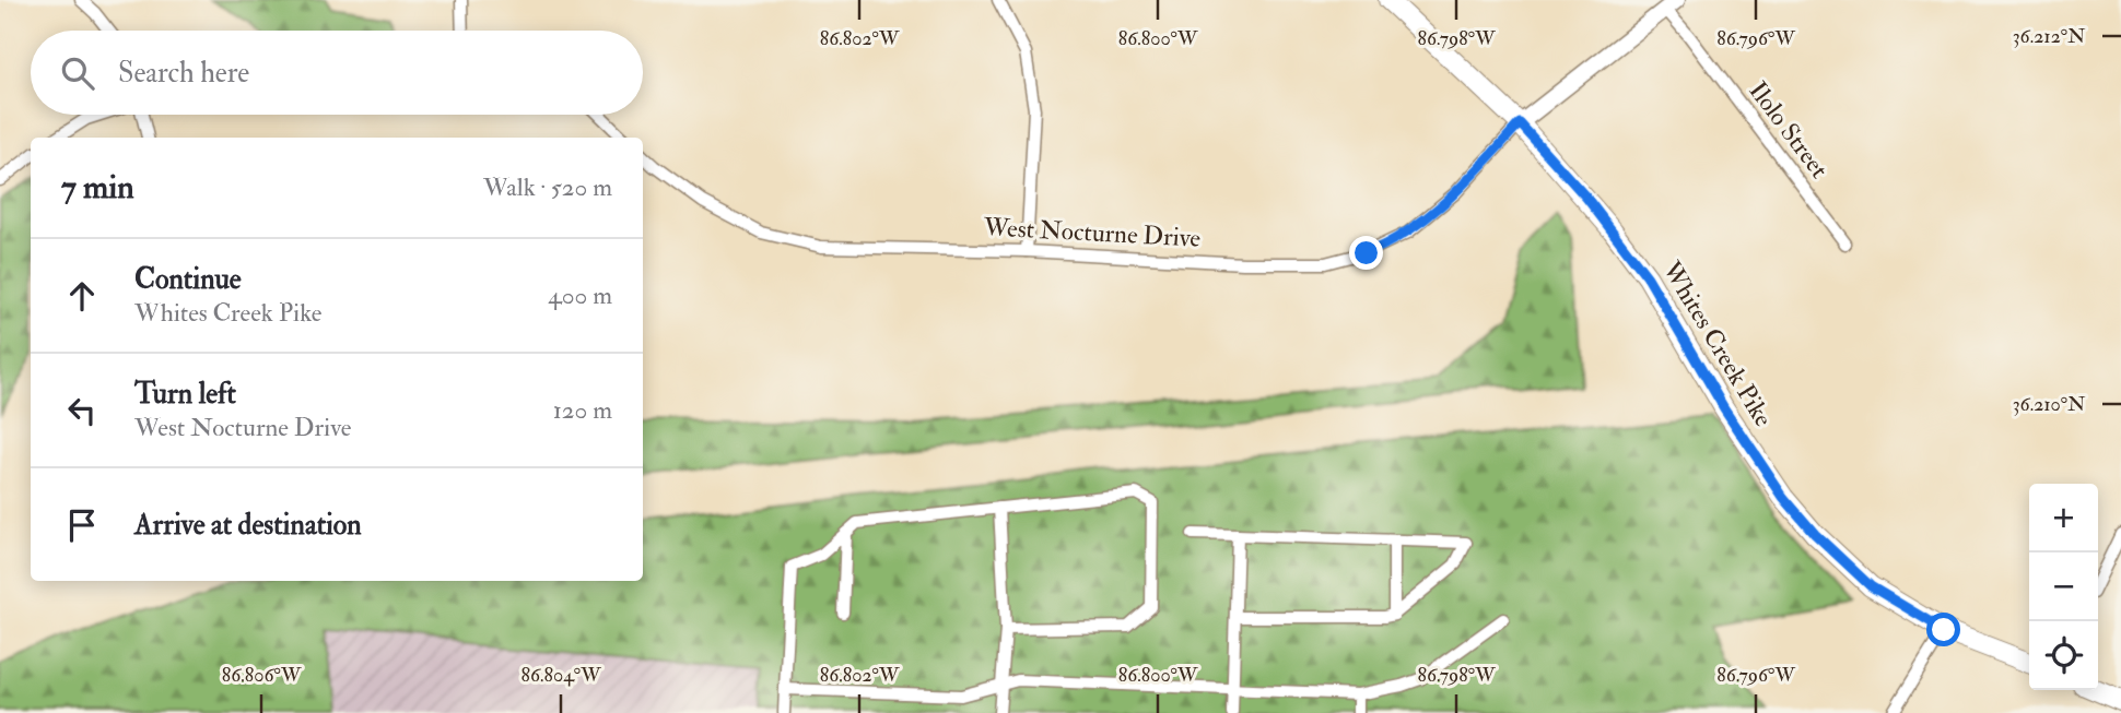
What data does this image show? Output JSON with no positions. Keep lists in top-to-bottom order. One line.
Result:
{"streets":{"main road":["Whites Creek Pike"],"street":["Ilolo Street","West Nocturne Drive"]},"crossings":[["West Nocturne Drive","Whites Creek Pike"]],"page":{"search":"Search here","heading":["7 min","Walk · 520 m"],"list":[["Continue","Whites Creek Pike","400 m"],["Turn left","West Nocturne Drive","120 m"],"Arrive at destination"],"map_buttons":["+","−"]},"coordinates":["36.212°N","86.802°W","86.800°W","86.798°W","86.796°W","36.210°N","86.806°W","86.804°W"]}
